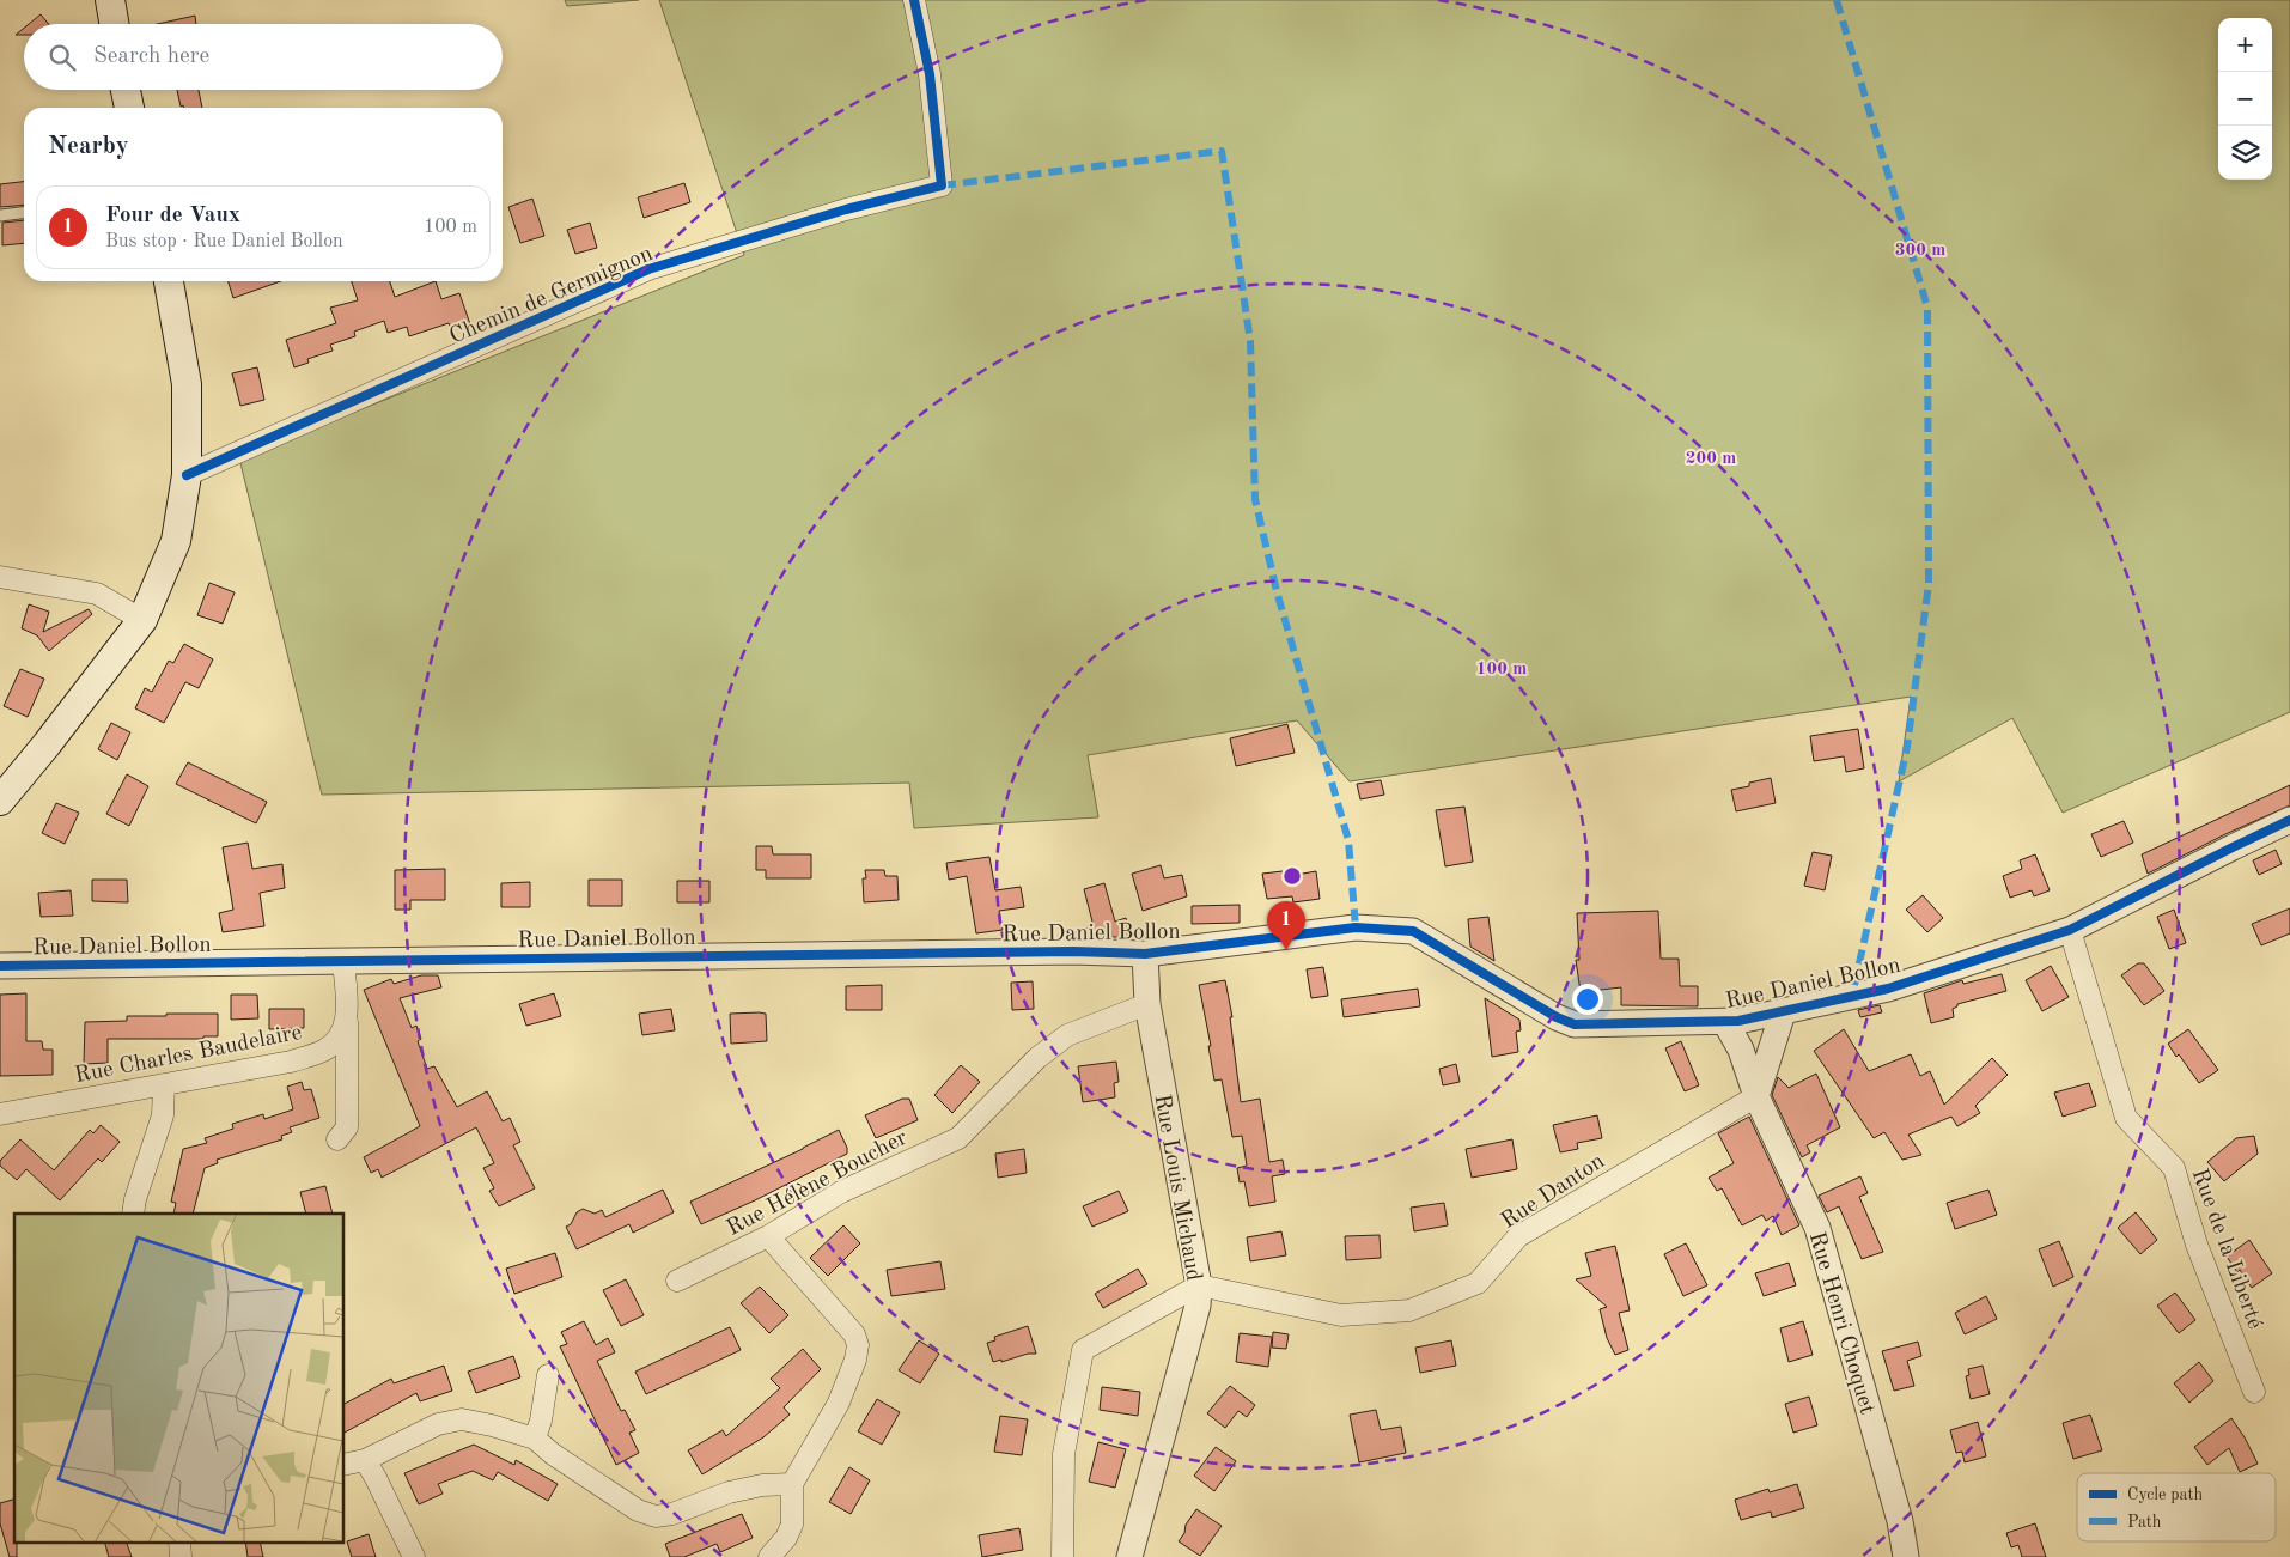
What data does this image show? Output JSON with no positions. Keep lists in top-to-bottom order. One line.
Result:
{"streets":{"street":["Chemin de Germignon","Rue Daniel Bollon","Rue Charles Baudelaire","Rue Hélène Boucher","Rue Louis Michaud","Rue Danton","Rue de la Liberté","Rue Henri Choquet"]},"crossings":[["Rue Daniel Bollon","Rue Louis Michaud"],["Rue Daniel Bollon","Rue de la Liberté"],["Rue Daniel Bollon","Rue Henri Choquet"],["Rue Hélène Boucher","Rue Louis Michaud"],["Rue Louis Michaud","Rue Danton"],["Rue Danton","Rue Henri Choquet"]],"legend":["Cycle path","Path"],"page":{"map_buttons":["+","−"],"search":"Search here","heading":"Nearby","list":[{"mark":"1","name":"Four de Vaux","note":"Bus stop · Rue Daniel Bollon","value":"100 m"}],"pins":"1"},"rings":["300 m","200 m","100 m"]}
